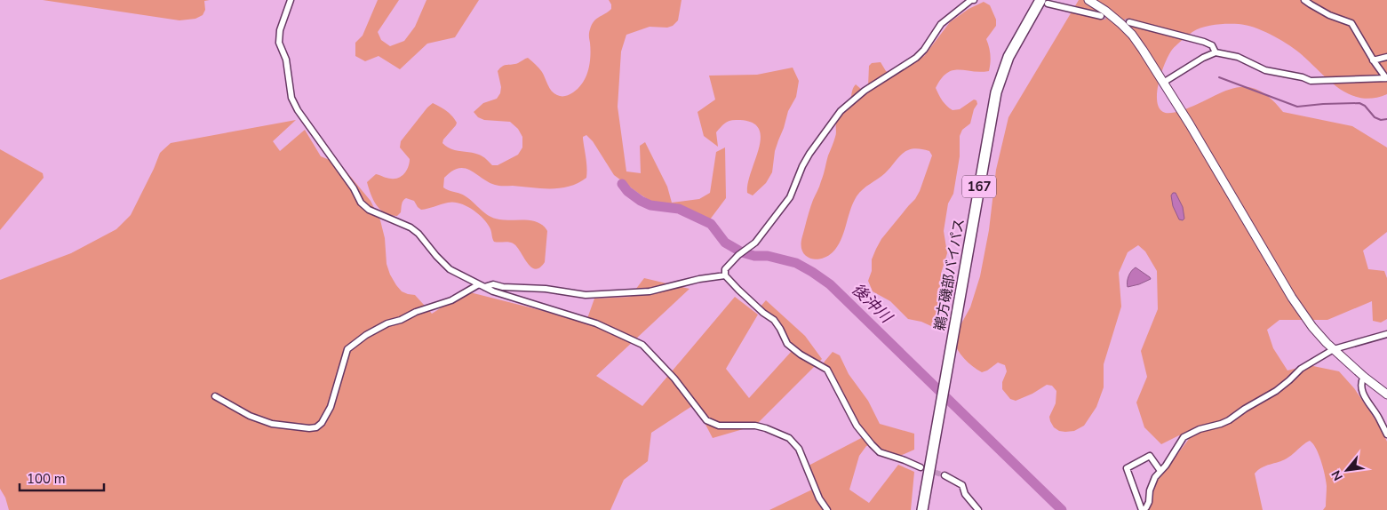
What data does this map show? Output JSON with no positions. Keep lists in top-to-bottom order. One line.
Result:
{"streets":{"highway":["167","鵜方磯部バイパス"]},"water":["後沖川"],"scale_bar":"100 m","north":"bottom left"}
